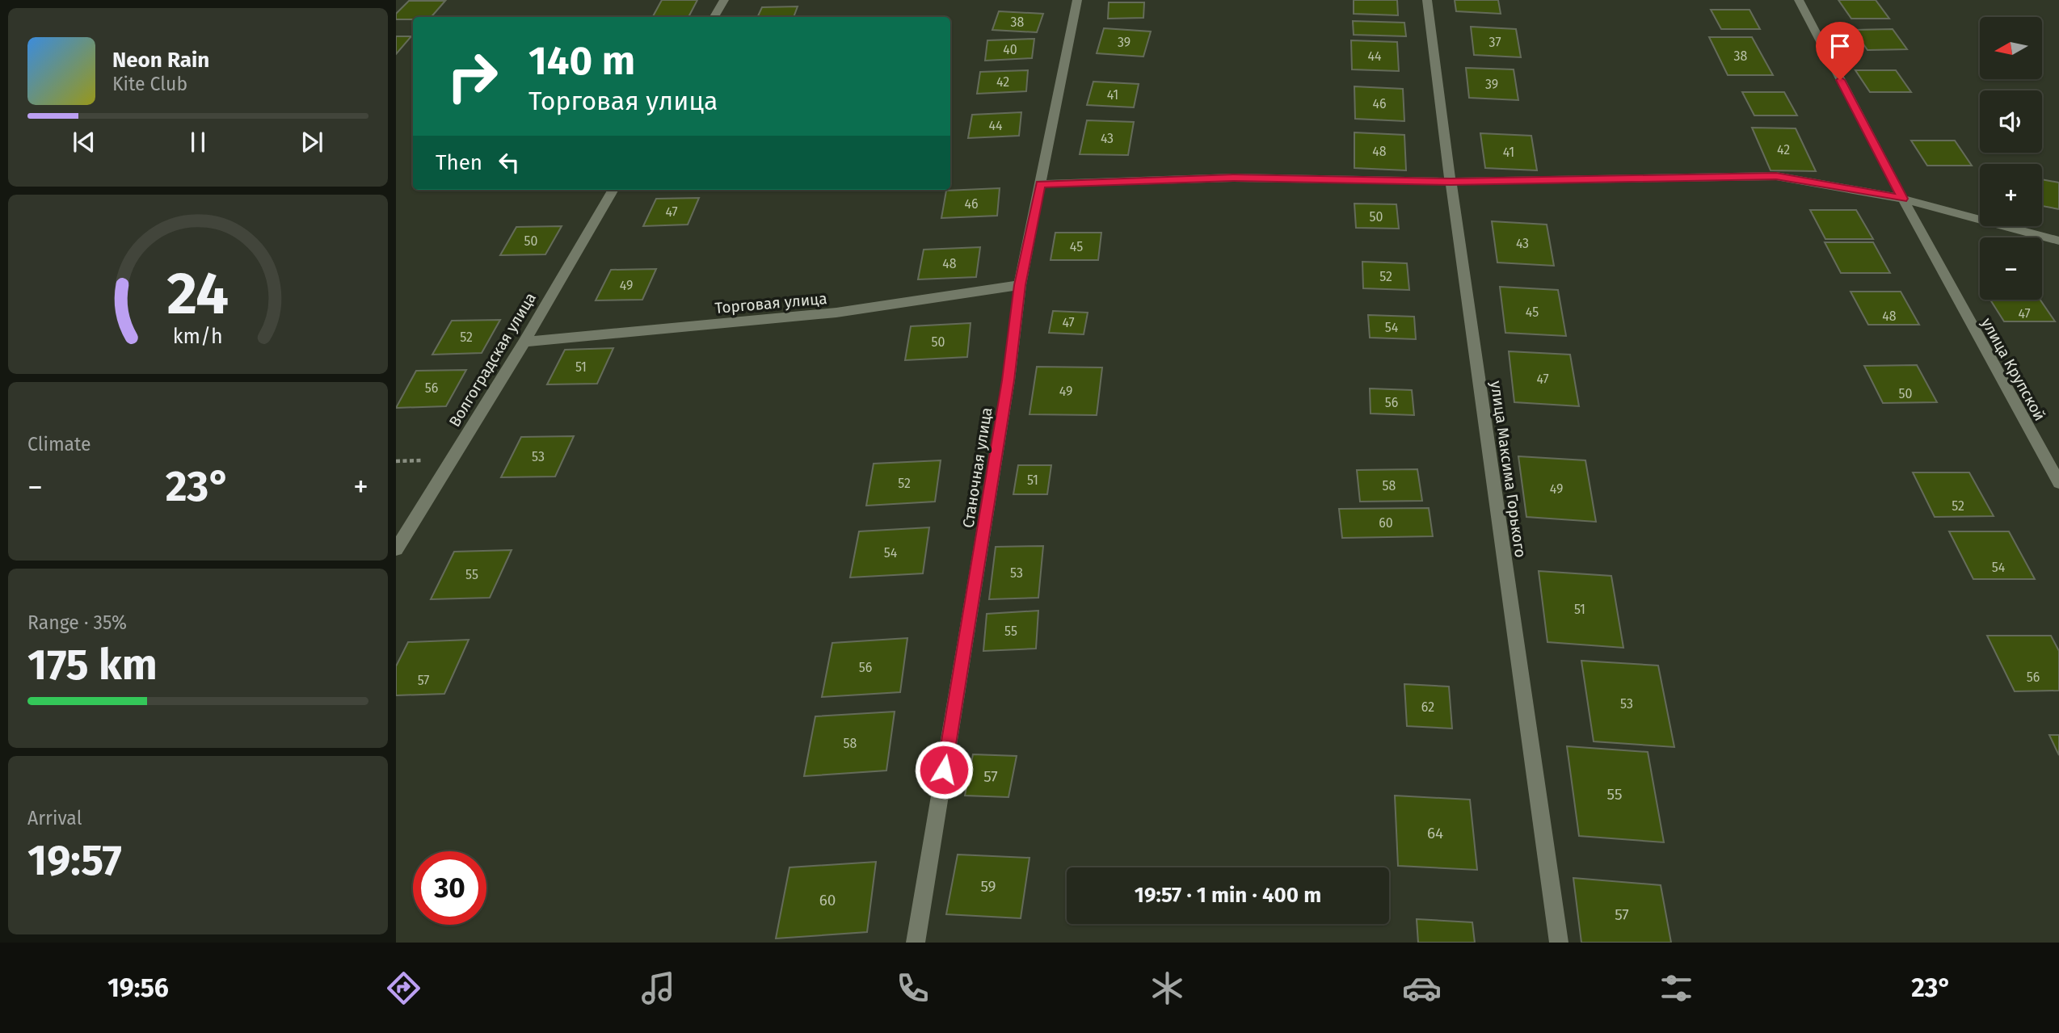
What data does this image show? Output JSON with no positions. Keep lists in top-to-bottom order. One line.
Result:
{"streets":{"street":["Торговая улица","Волгоградская улица","улица Крупской","Станочная улица","улица Максима Горького"]},"crossings":[["Торговая улица","Волгоградская улица"],["Торговая улица","Станочная улица"]],"house_numbers":["38","39","37","40","44","38","42","39","41","46","44","43","42","48","41","46","47","50","50","43","45","48","52","49","45","47","48","47","54","52","50","51","47","56","49","50","56","53","51","52","58","49","52","60","54","54","53","55","51","55","56","56","57","53","62","58","57","55","64","59","60","57"],"north":"left","page":{"map_buttons":["+","−"],"turn":["140 m","Торговая улица"],"song":["Neon Rain","Kite Club"],"then":"Then","tile":["Climate",["Range · 35%","175 km"],["Arrival","19:57"]],"heat":["−","23°","+"],"limit":"30","trip":"19:57 · 1 min · 400 m","tabs":["19:56","23°"],"gauge":["24","km/h"]}}
